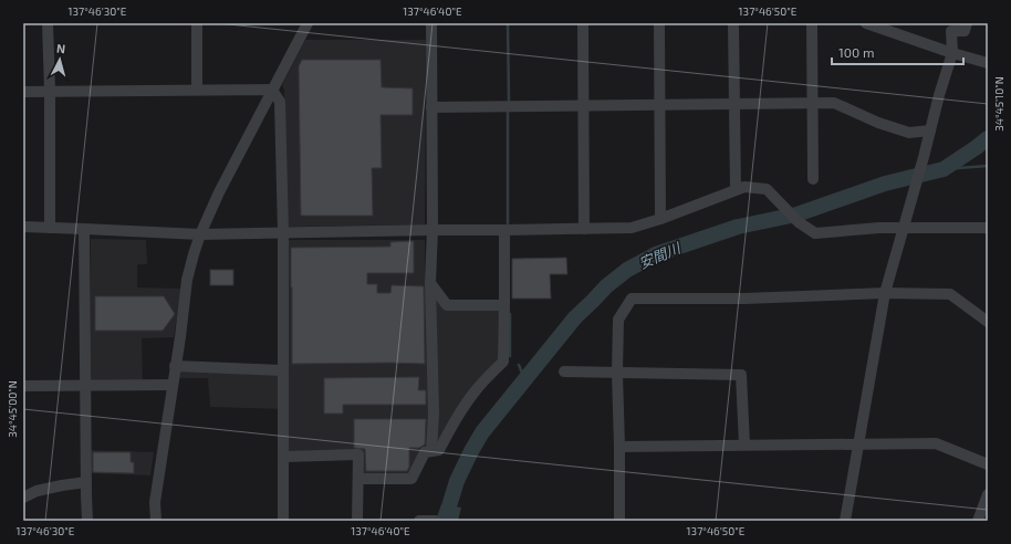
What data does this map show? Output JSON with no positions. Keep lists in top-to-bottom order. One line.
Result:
{"water":["安間川"],"scale_bar":"100 m","north":"top","coordinates":["137°46'30\"E","137°46'40\"E","137°46'50\"E","34°45'10\"N","34°45'00\"N"]}
